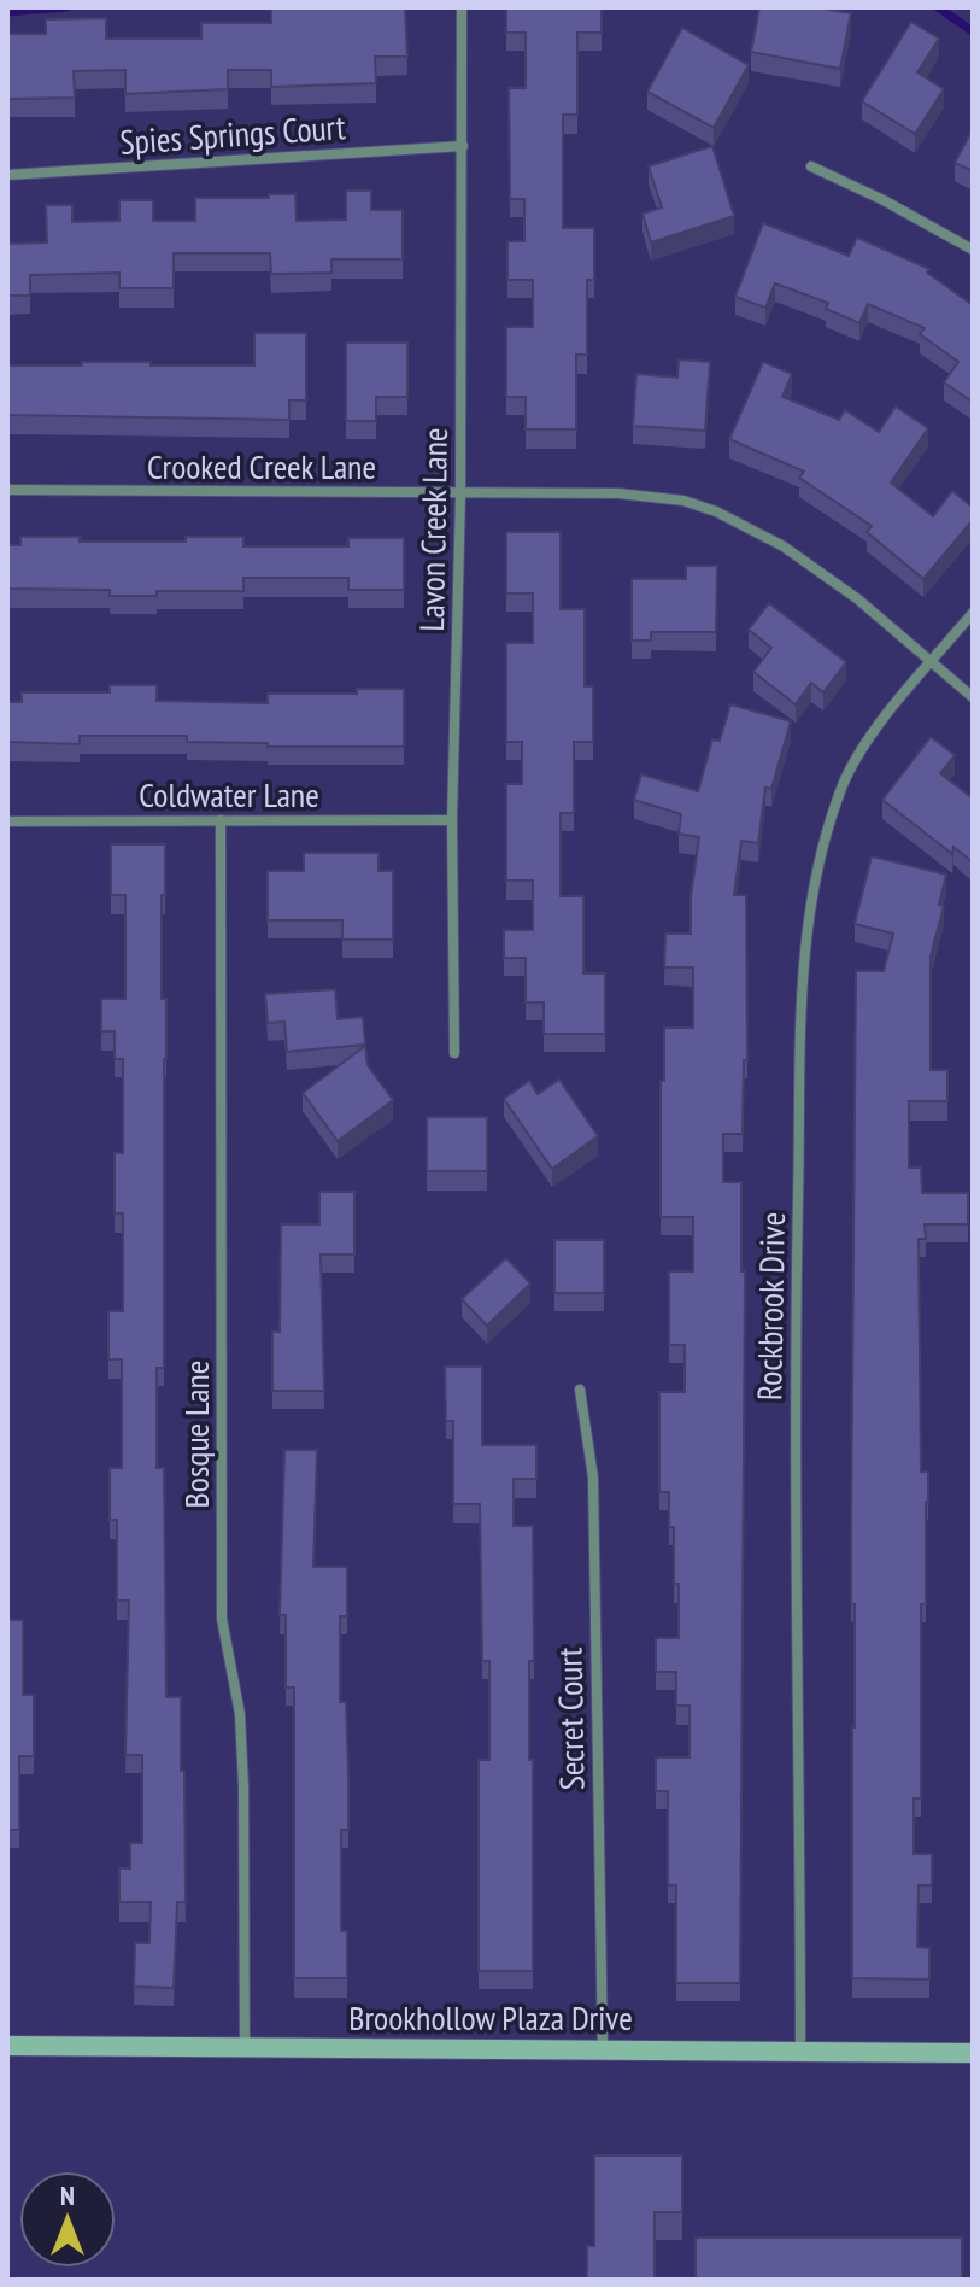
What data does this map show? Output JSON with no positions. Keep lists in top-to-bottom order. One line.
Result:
{"streets":{"street":["Spies Springs Court","Crooked Creek Lane","Lavon Creek Lane","Coldwater Lane","Rockbrook Drive","Bosque Lane","Secret Court","Brookhollow Plaza Drive"]},"crossings":[["Spies Springs Court","Lavon Creek Lane"],["Crooked Creek Lane","Lavon Creek Lane"],["Crooked Creek Lane","Rockbrook Drive"],["Lavon Creek Lane","Coldwater Lane"],["Coldwater Lane","Bosque Lane"],["Rockbrook Drive","Brookhollow Plaza Drive"],["Bosque Lane","Brookhollow Plaza Drive"],["Secret Court","Brookhollow Plaza Drive"]],"north":"top"}
